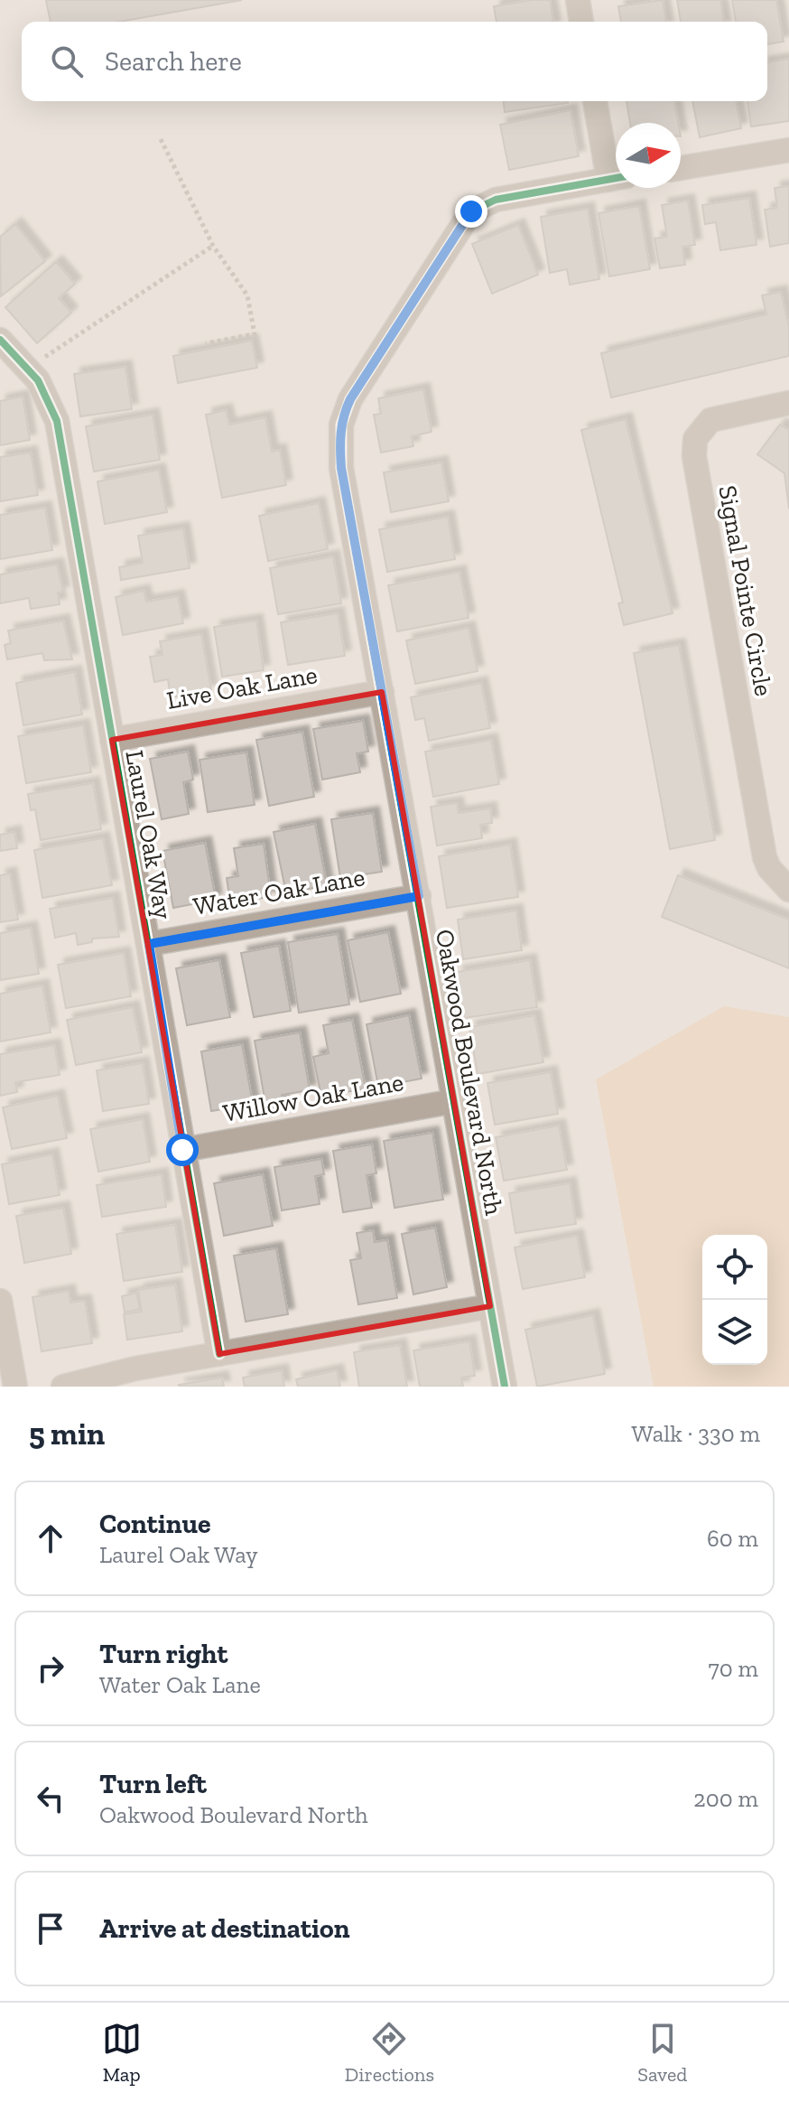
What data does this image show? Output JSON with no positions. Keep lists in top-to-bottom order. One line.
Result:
{"streets":{"street":["Signal Pointe Circle","Live Oak Lane","Laurel Oak Way","Water Oak Lane","Oakwood Boulevard North","Willow Oak Lane"]},"crossings":[["Live Oak Lane","Laurel Oak Way"],["Live Oak Lane","Oakwood Boulevard North"],["Laurel Oak Way","Water Oak Lane"],["Laurel Oak Way","Willow Oak Lane"],["Water Oak Lane","Oakwood Boulevard North"],["Oakwood Boulevard North","Willow Oak Lane"]],"north":"right","page":{"search":"Search here","heading":["5 min","Walk · 330 m"],"list":[["Continue","Laurel Oak Way","60 m"],["Turn right","Water Oak Lane","70 m"],["Turn left","Oakwood Boulevard North","200 m"],"Arrive at destination"],"nav":["Map","Directions","Saved"]}}
